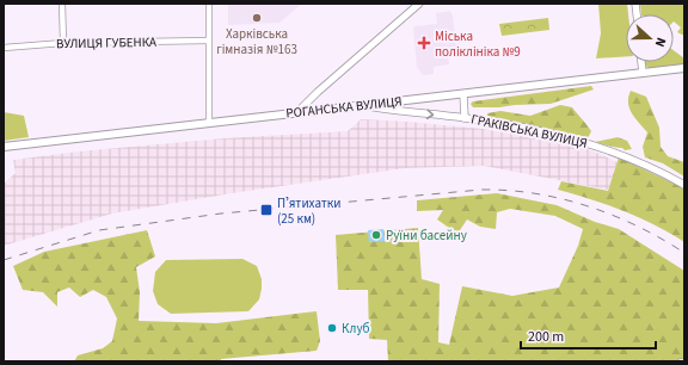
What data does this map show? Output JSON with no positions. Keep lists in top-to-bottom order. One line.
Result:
{"streets":{"main road":["РОГАНСЬКА ВУЛИЦЯ"],"street":["ВУЛИЦЯ ГУБЕНКА","ГРАКІВСЬКА ВУЛИЦЯ"]},"crossings":[["РОГАНСЬКА ВУЛИЦЯ","ГРАКІВСЬКА ВУЛИЦЯ"]],"places":{"other":["Харківська гімназія №163","Руїни басейну","Клуб"],"health":["Міська поліклініка №9"],"transit":["Пʼятихатки (25 км)"]},"scale_bar":"200 m","north":"right"}
